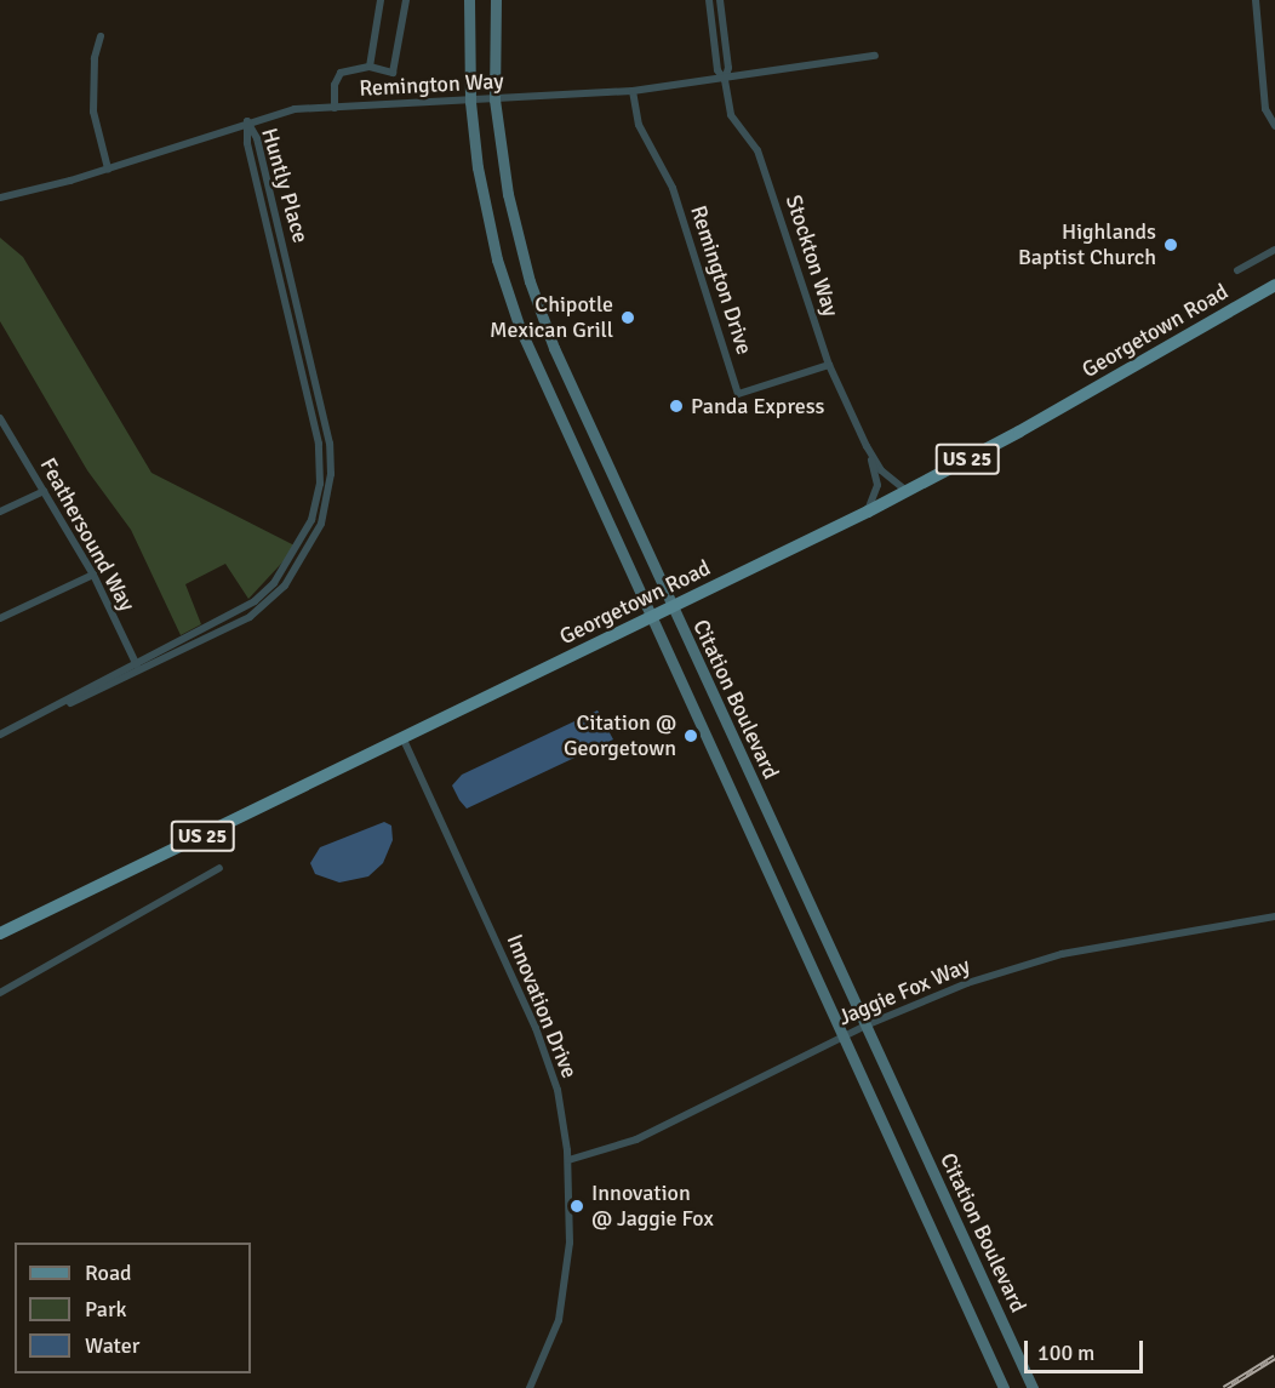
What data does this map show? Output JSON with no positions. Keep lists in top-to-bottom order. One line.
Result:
{"streets":{"main road":["Georgetown Road","US 25","Citation Boulevard"],"street":["Remington Way","Huntly Place","Stockton Way","Remington Drive","Feathersound Way","Jaggie Fox Way","Innovation Drive"]},"crossings":[["Remington Way","Huntly Place"],["Remington Way","Stockton Way"],["Remington Way","Remington Drive"],["Remington Way","Citation Boulevard"],["Huntly Place","Feathersound Way"],["Stockton Way","Remington Drive"],["Stockton Way","Georgetown Road"],["Georgetown Road","Citation Boulevard"],["Georgetown Road","Innovation Drive"],["Citation Boulevard","Jaggie Fox Way"],["Jaggie Fox Way","Innovation Drive"]],"places":["Highlands Baptist Church","Chipotle Mexican Grill","Panda Express","Citation @ Georgetown","Innovation @ Jaggie Fox"],"legend":["Road","Park","Water"],"scale_bar":"100 m"}
